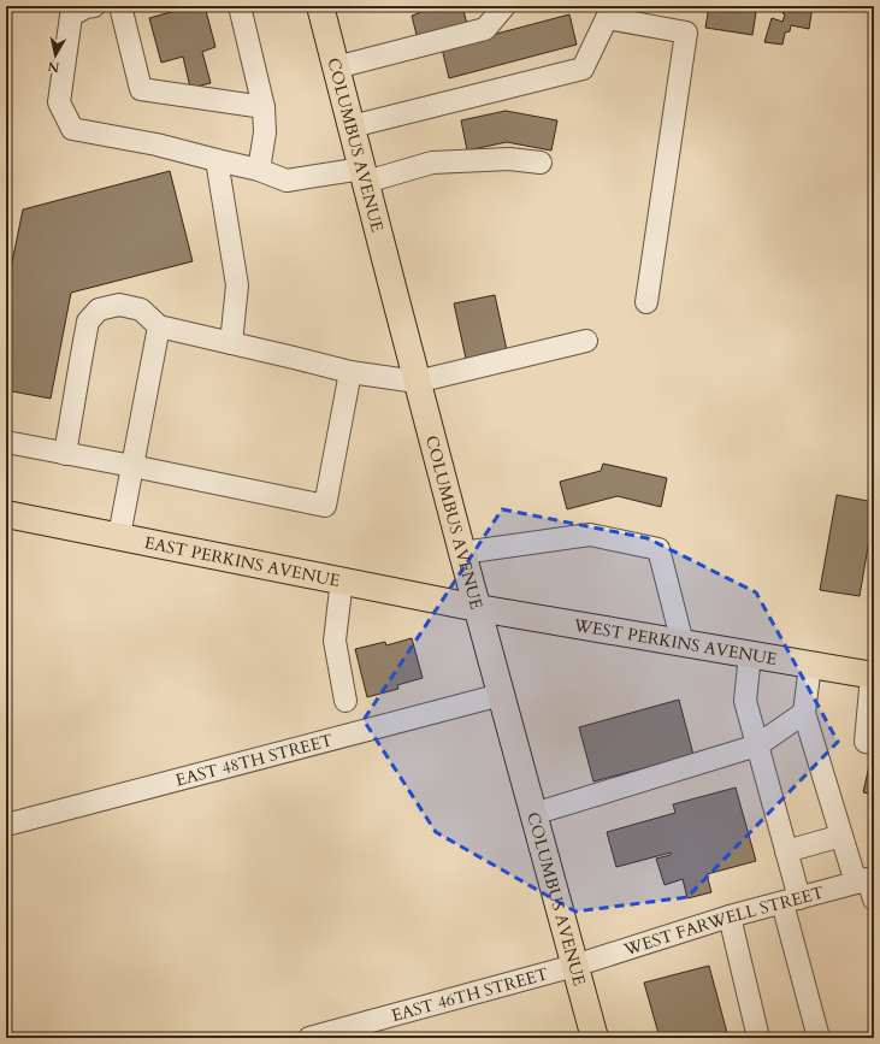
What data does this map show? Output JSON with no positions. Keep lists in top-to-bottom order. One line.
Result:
{"streets":{"main road":["COLUMBUS AVENUE","EAST PERKINS AVENUE","WEST PERKINS AVENUE"],"street":["EAST 48TH STREET","WEST FARWELL STREET","EAST 46TH STREET"]},"crossings":[["COLUMBUS AVENUE","EAST PERKINS AVENUE"],["COLUMBUS AVENUE","WEST PERKINS AVENUE"],["COLUMBUS AVENUE","EAST 48TH STREET"],["COLUMBUS AVENUE","WEST FARWELL STREET"],["COLUMBUS AVENUE","EAST 46TH STREET"],["EAST PERKINS AVENUE","WEST PERKINS AVENUE"],["WEST FARWELL STREET","EAST 46TH STREET"]],"north":"bottom"}
